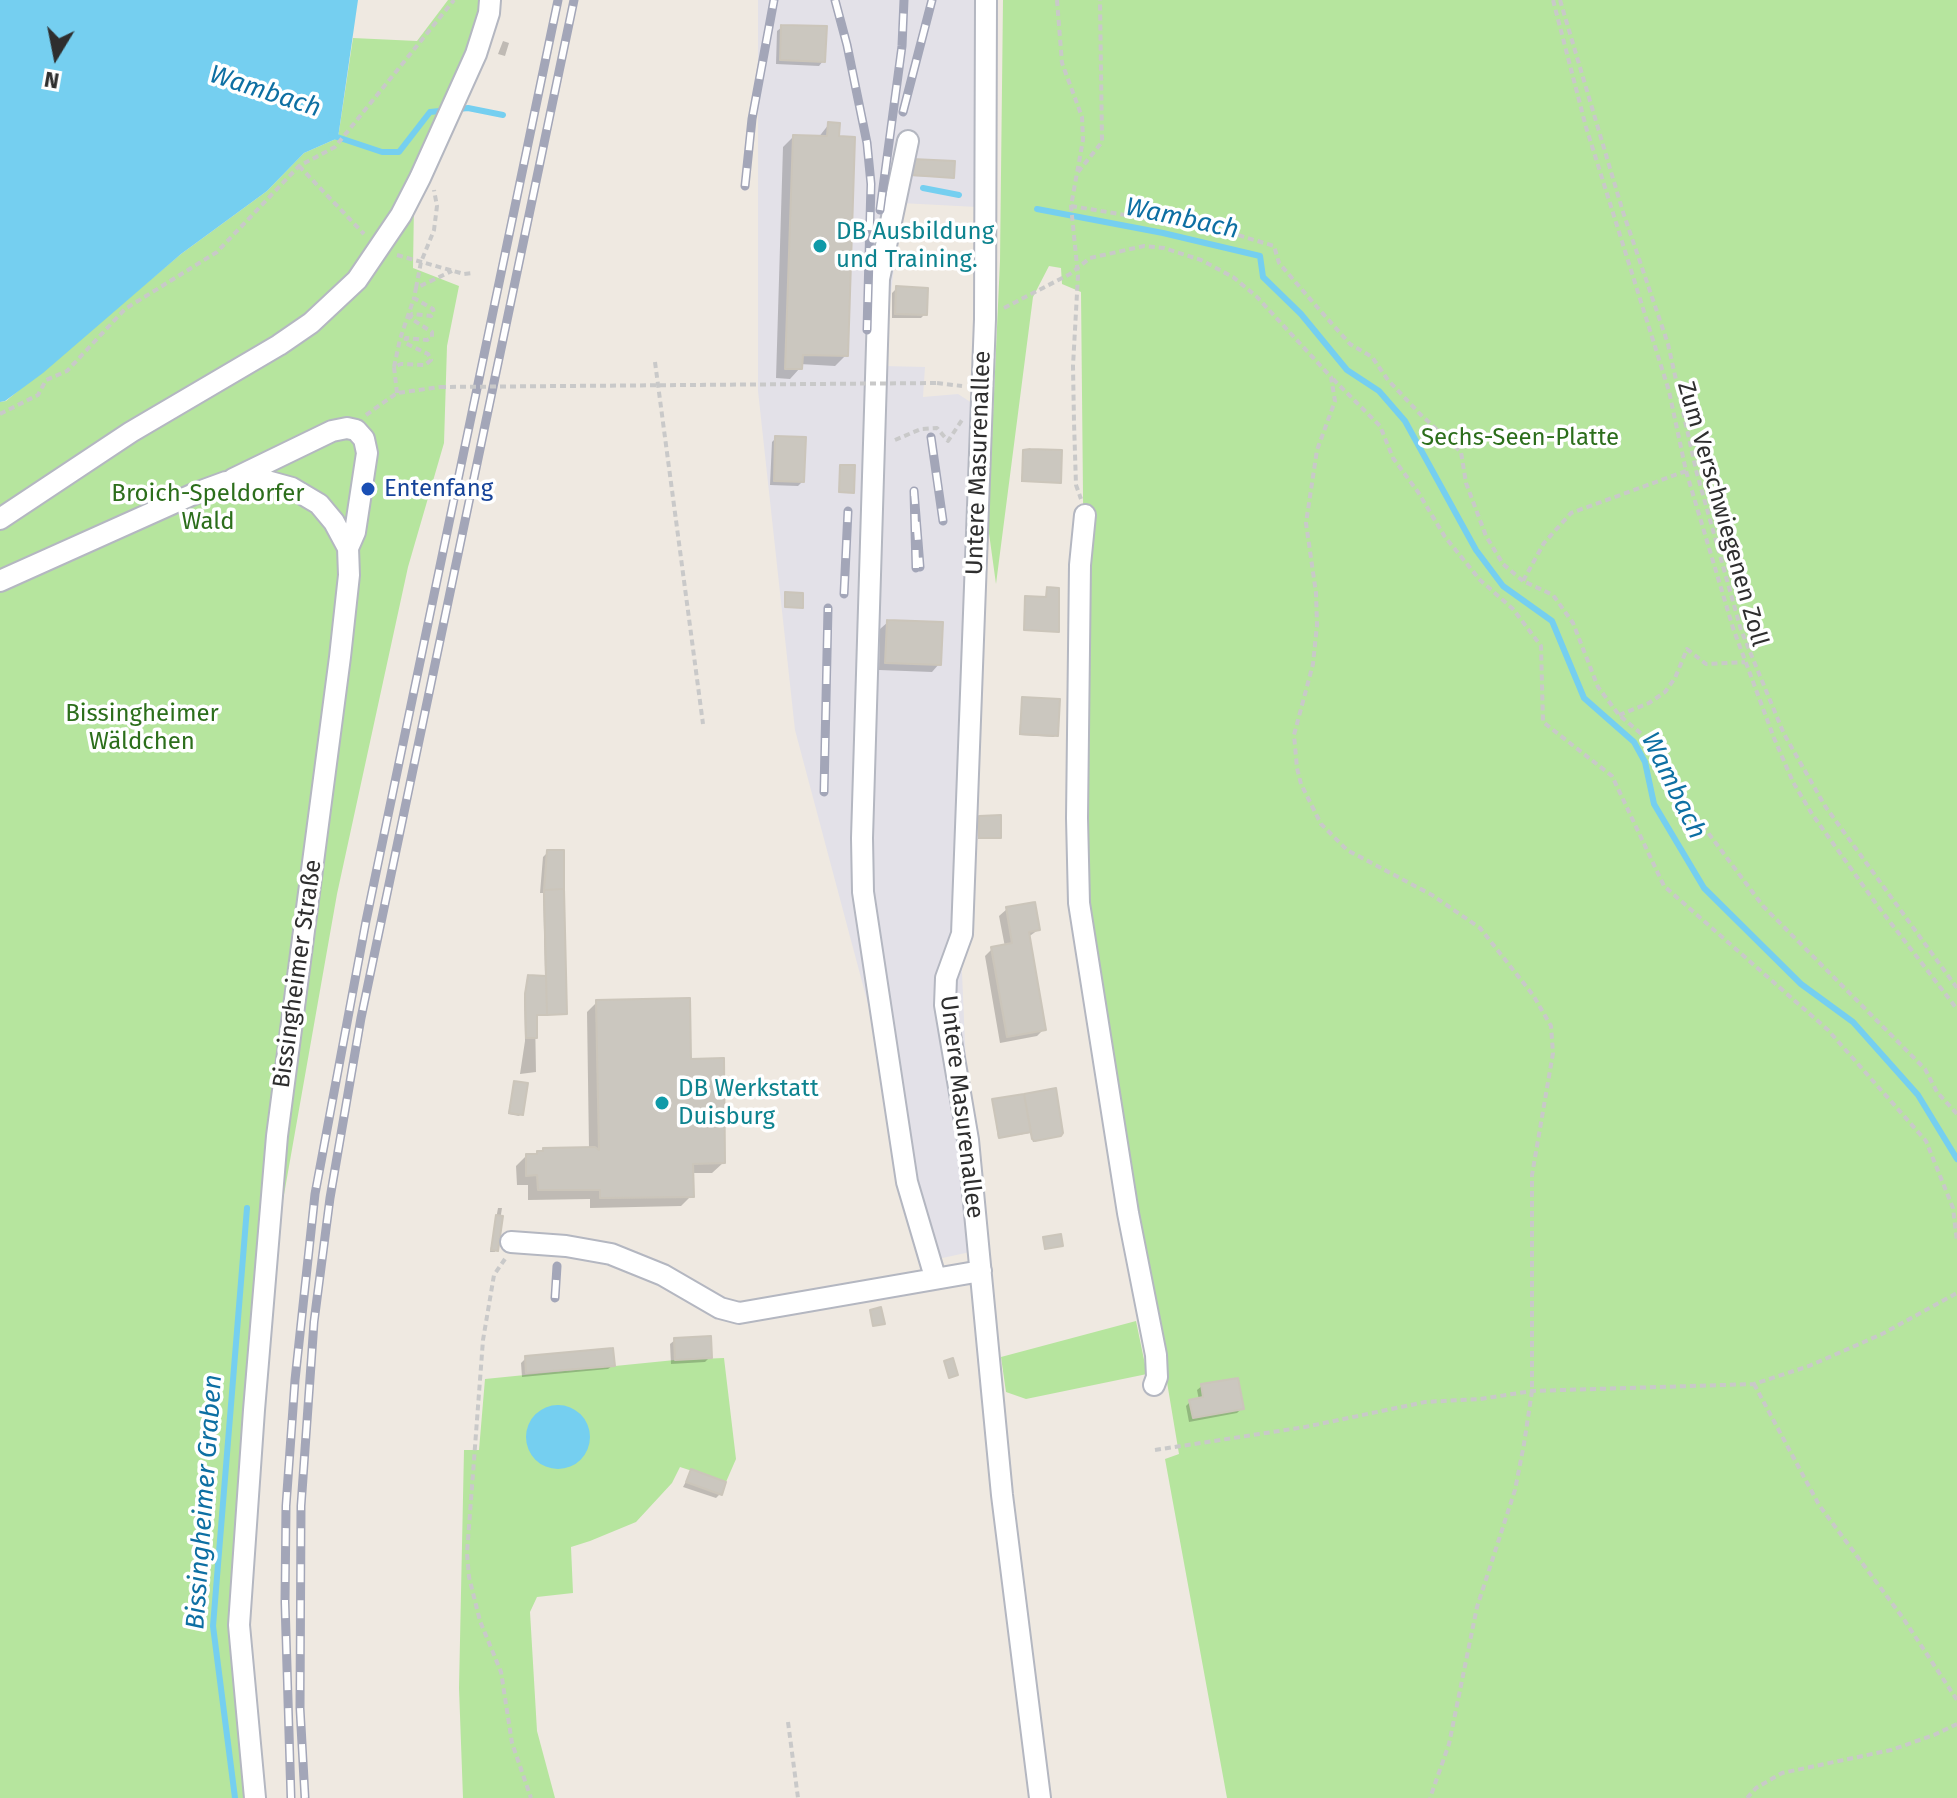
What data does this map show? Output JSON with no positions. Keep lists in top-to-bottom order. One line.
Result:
{"streets":{"street":["Untere Masurenallee","Bissingheimer Straße"],"path":["Zum Verschwiegenen Zoll"]},"water":["Wambach","Bissingheimer Graben"],"parks":["Sechs-Seen-Platte","Broich-Speldorfer Wald","Bissingheimer Wäldchen"],"places":["DB Ausbildung und Training.","Entenfang","DB Werkstatt Duisburg"],"north":"bottom"}
